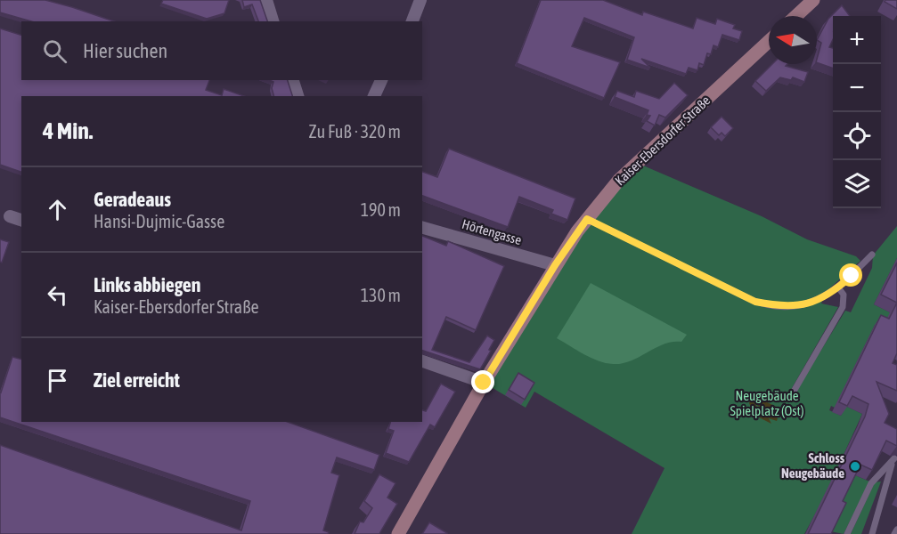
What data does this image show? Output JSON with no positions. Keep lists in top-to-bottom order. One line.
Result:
{"streets":{"main road":["Kaiser-Ebersdorfer Straße"],"street":["Hörtengasse"]},"crossings":[["Kaiser-Ebersdorfer Straße","Hörtengasse"]],"parks":["Neugebäude Spielplatz (Ost)"],"places":["Schloss Neugebäude"],"north":"left","page":{"map_buttons":["+","−"],"search":"Hier suchen","heading":["4 Min.","Zu Fuß · 320 m"],"list":[["Geradeaus","Hansi-Dujmic-Gasse","190 m"],["Links abbiegen","Kaiser-Ebersdorfer Straße","130 m"],"Ziel erreicht"]}}
